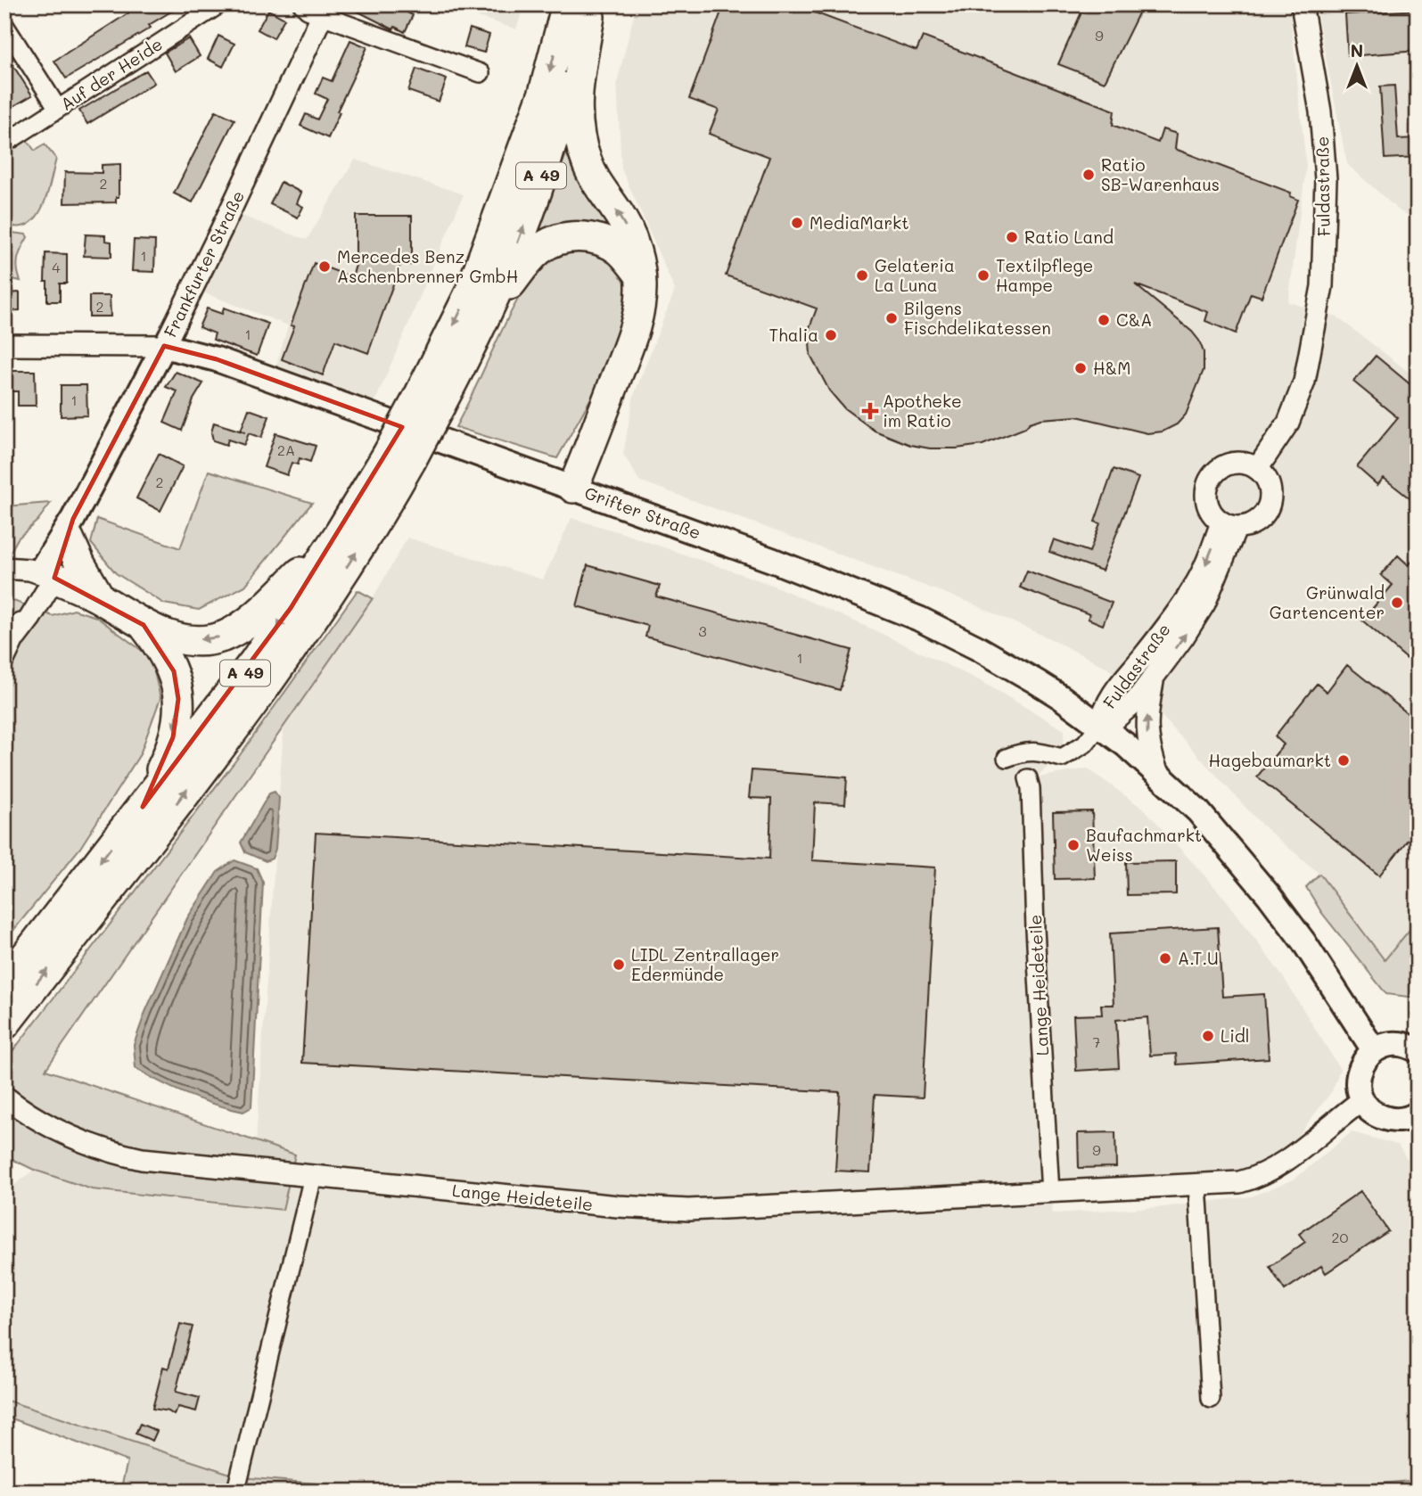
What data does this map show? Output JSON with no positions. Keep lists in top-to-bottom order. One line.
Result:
{"streets":{"highway":["A 49"],"main road":["Frankfurter Straße","Grifter Straße"],"street":["Auf der Heide","Fuldastraße","Lange Heideteile"]},"crossings":[["Fuldastraße","Grifter Straße"],["Frankfurter Straße","Grifter Straße"]],"places":{"other":["Ratio SB-Warenhaus","MediaMarkt","Ratio Land","Mercedes Benz Aschenbrenner GmbH","Gelateria La Luna","Textilpflege Hampe","Bilgens Fischdelikatessen","C&A","Thalia","H&M","Grünwald Gartencenter","Hagebaumarkt","Baufachmarkt Weiss","A.T.U","LIDL Zentrallager Edermünde","Lidl"],"health":["Apotheke im Ratio"]},"house_numbers":["9","2","1","4","2","1","1","2A","2","3","1","7","9","20"],"north":"top"}
